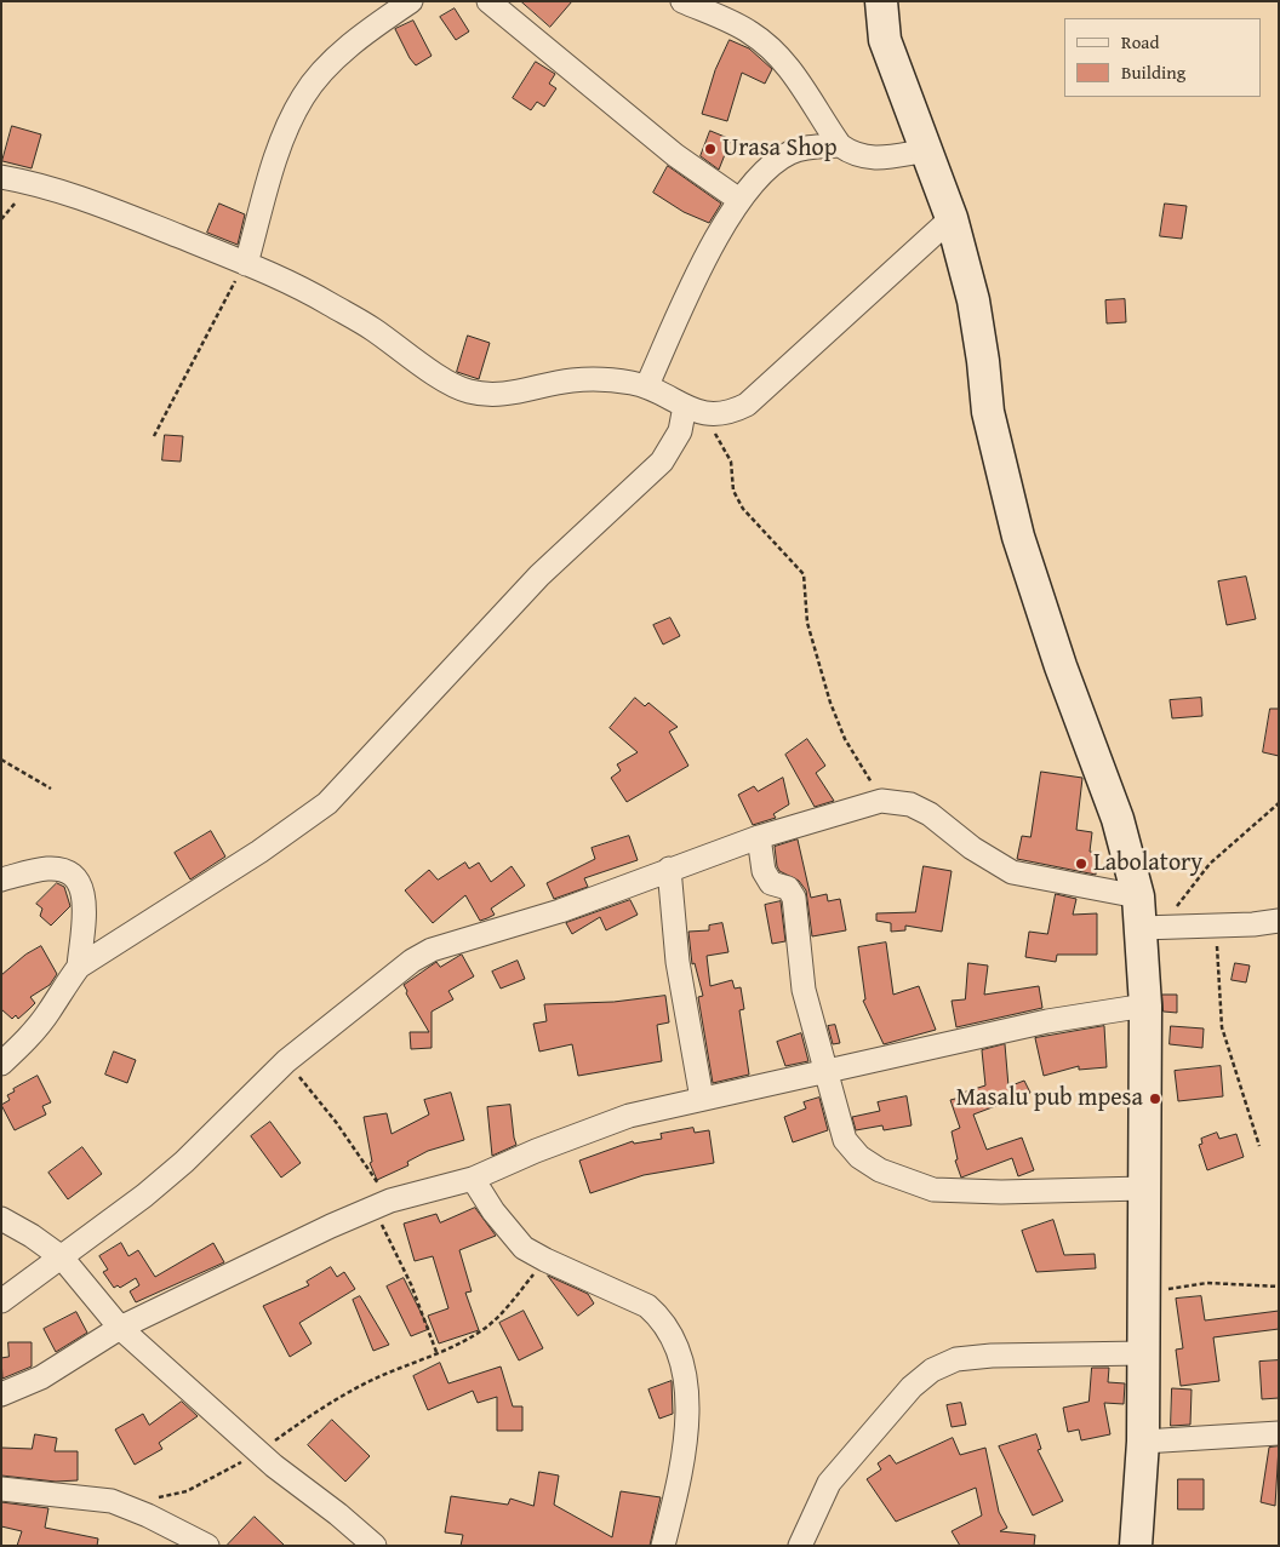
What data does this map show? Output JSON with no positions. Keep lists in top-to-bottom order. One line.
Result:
{"places":["Urasa Shop","Labolatory","Masalu pub mpesa"],"legend":["Road","Building"]}
